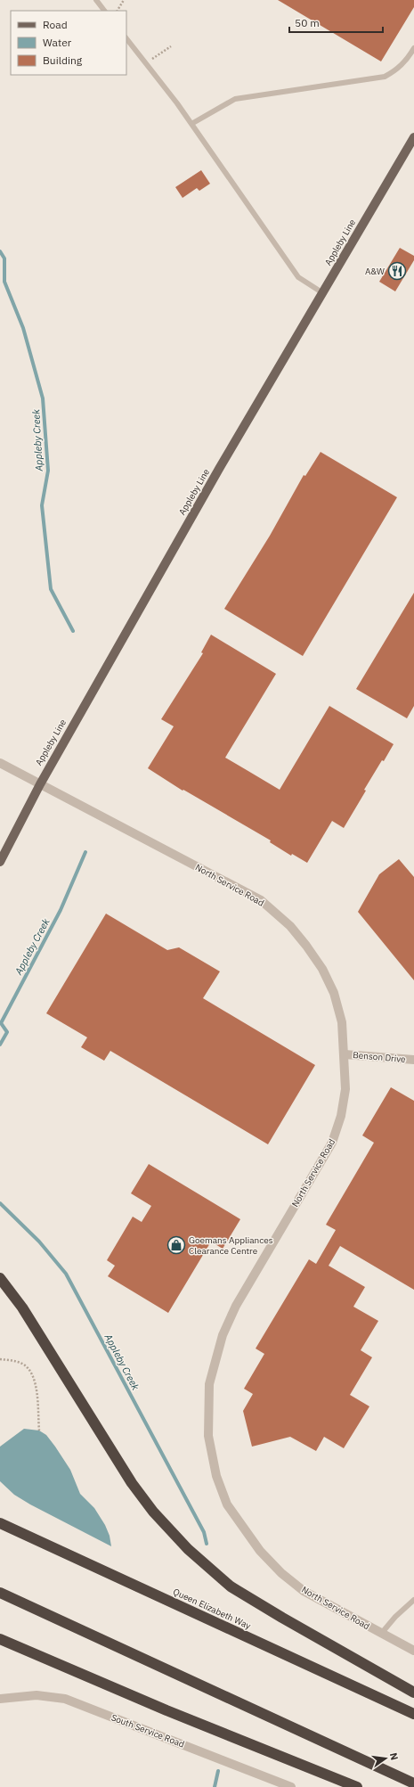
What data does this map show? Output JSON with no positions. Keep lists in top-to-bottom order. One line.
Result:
{"streets":{"highway":["Queen Elizabeth Way"],"main road":["Appleby Line"],"street":["North Service Road","Benson Drive","South Service Road"]},"crossings":[["Appleby Line","North Service Road"],["North Service Road","Benson Drive"]],"water":["Appleby Creek"],"places":{"restaurant":["A&W"],"shop":["Goemans Appliances Clearance Centre"]},"legend":["Road","Water","Building"],"scale_bar":"50 m","north":"right"}
